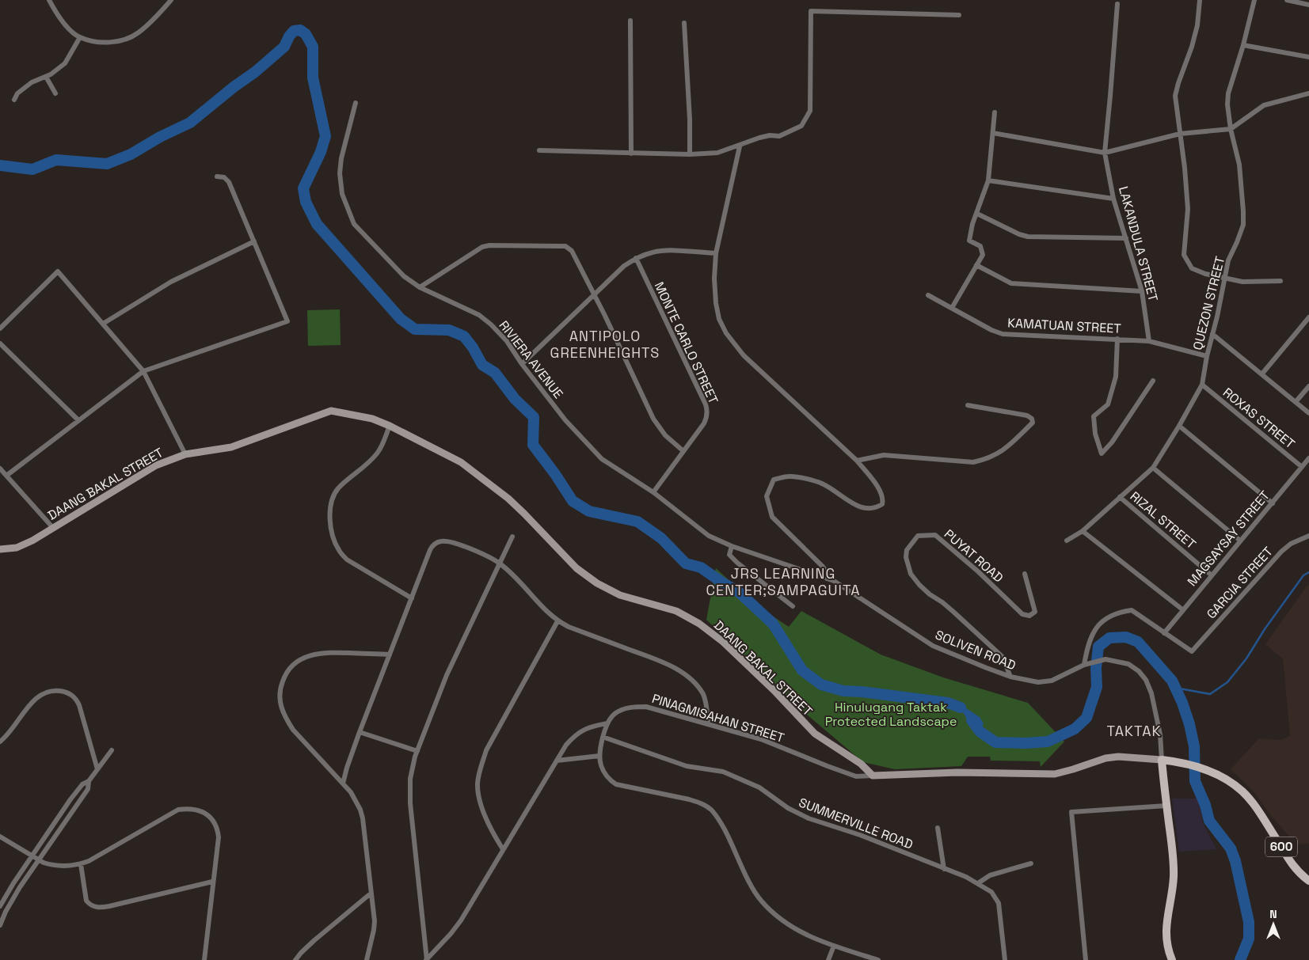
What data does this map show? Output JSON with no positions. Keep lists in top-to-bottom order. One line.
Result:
{"streets":{"main road":["600"],"street":["LAKANDULA STREET","QUEZON STREET","KAMATUAN STREET","MONTE CARLO STREET","RIVIERA AVENUE","ROXAS STREET","DAANG BAKAL STREET","RIZAL STREET","MAGSAYSAY STREET","PUYAT ROAD","GARCIA STREET","SOLIVEN ROAD","PINAGMISAHAN STREET","SUMMERVILLE ROAD"]},"crossings":[["LAKANDULA STREET","KAMATUAN STREET"],["QUEZON STREET","KAMATUAN STREET"],["QUEZON STREET","ROXAS STREET"],["QUEZON STREET","RIZAL STREET"],["MONTE CARLO STREET","RIVIERA AVENUE"],["MONTE CARLO STREET","SOLIVEN ROAD"],["RIVIERA AVENUE","SOLIVEN ROAD"],["ROXAS STREET","MAGSAYSAY STREET"],["DAANG BAKAL STREET","PINAGMISAHAN STREET"],["DAANG BAKAL STREET","600"],["RIZAL STREET","MAGSAYSAY STREET"],["MAGSAYSAY STREET","GARCIA STREET"],["PUYAT ROAD","SOLIVEN ROAD"],["SOLIVEN ROAD","600"],["PINAGMISAHAN STREET","SUMMERVILLE ROAD"],["PINAGMISAHAN STREET","600"]],"districts":["ANTIPOLO GREENHEIGHTS","JRS LEARNING CENTER;SAMPAGUITA","TAKTAK"],"parks":["Hinulugang Taktak Protected Landscape"],"north":"top"}
